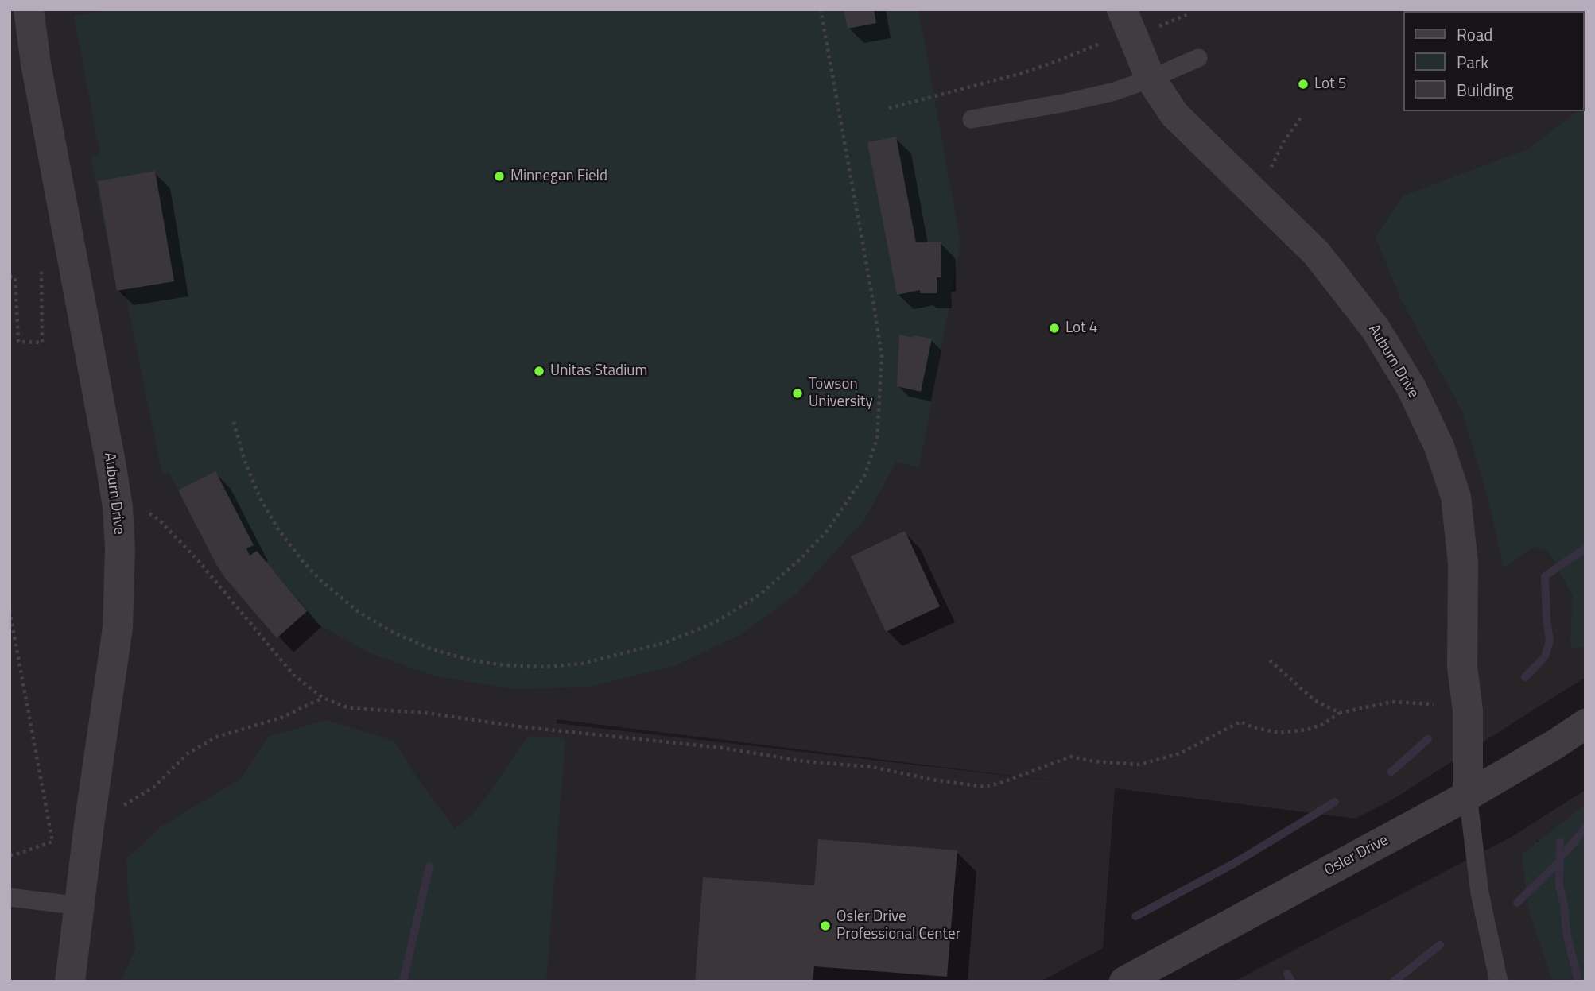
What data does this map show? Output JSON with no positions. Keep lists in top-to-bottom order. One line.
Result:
{"streets":{"street":["Auburn Drive","Osler Drive"]},"crossings":[["Auburn Drive","Osler Drive"]],"places":["Lot 5","Minnegan Field","Lot 4","Unitas Stadium","Towson University","Osler Drive Professional Center"],"legend":["Road","Park","Building"]}
